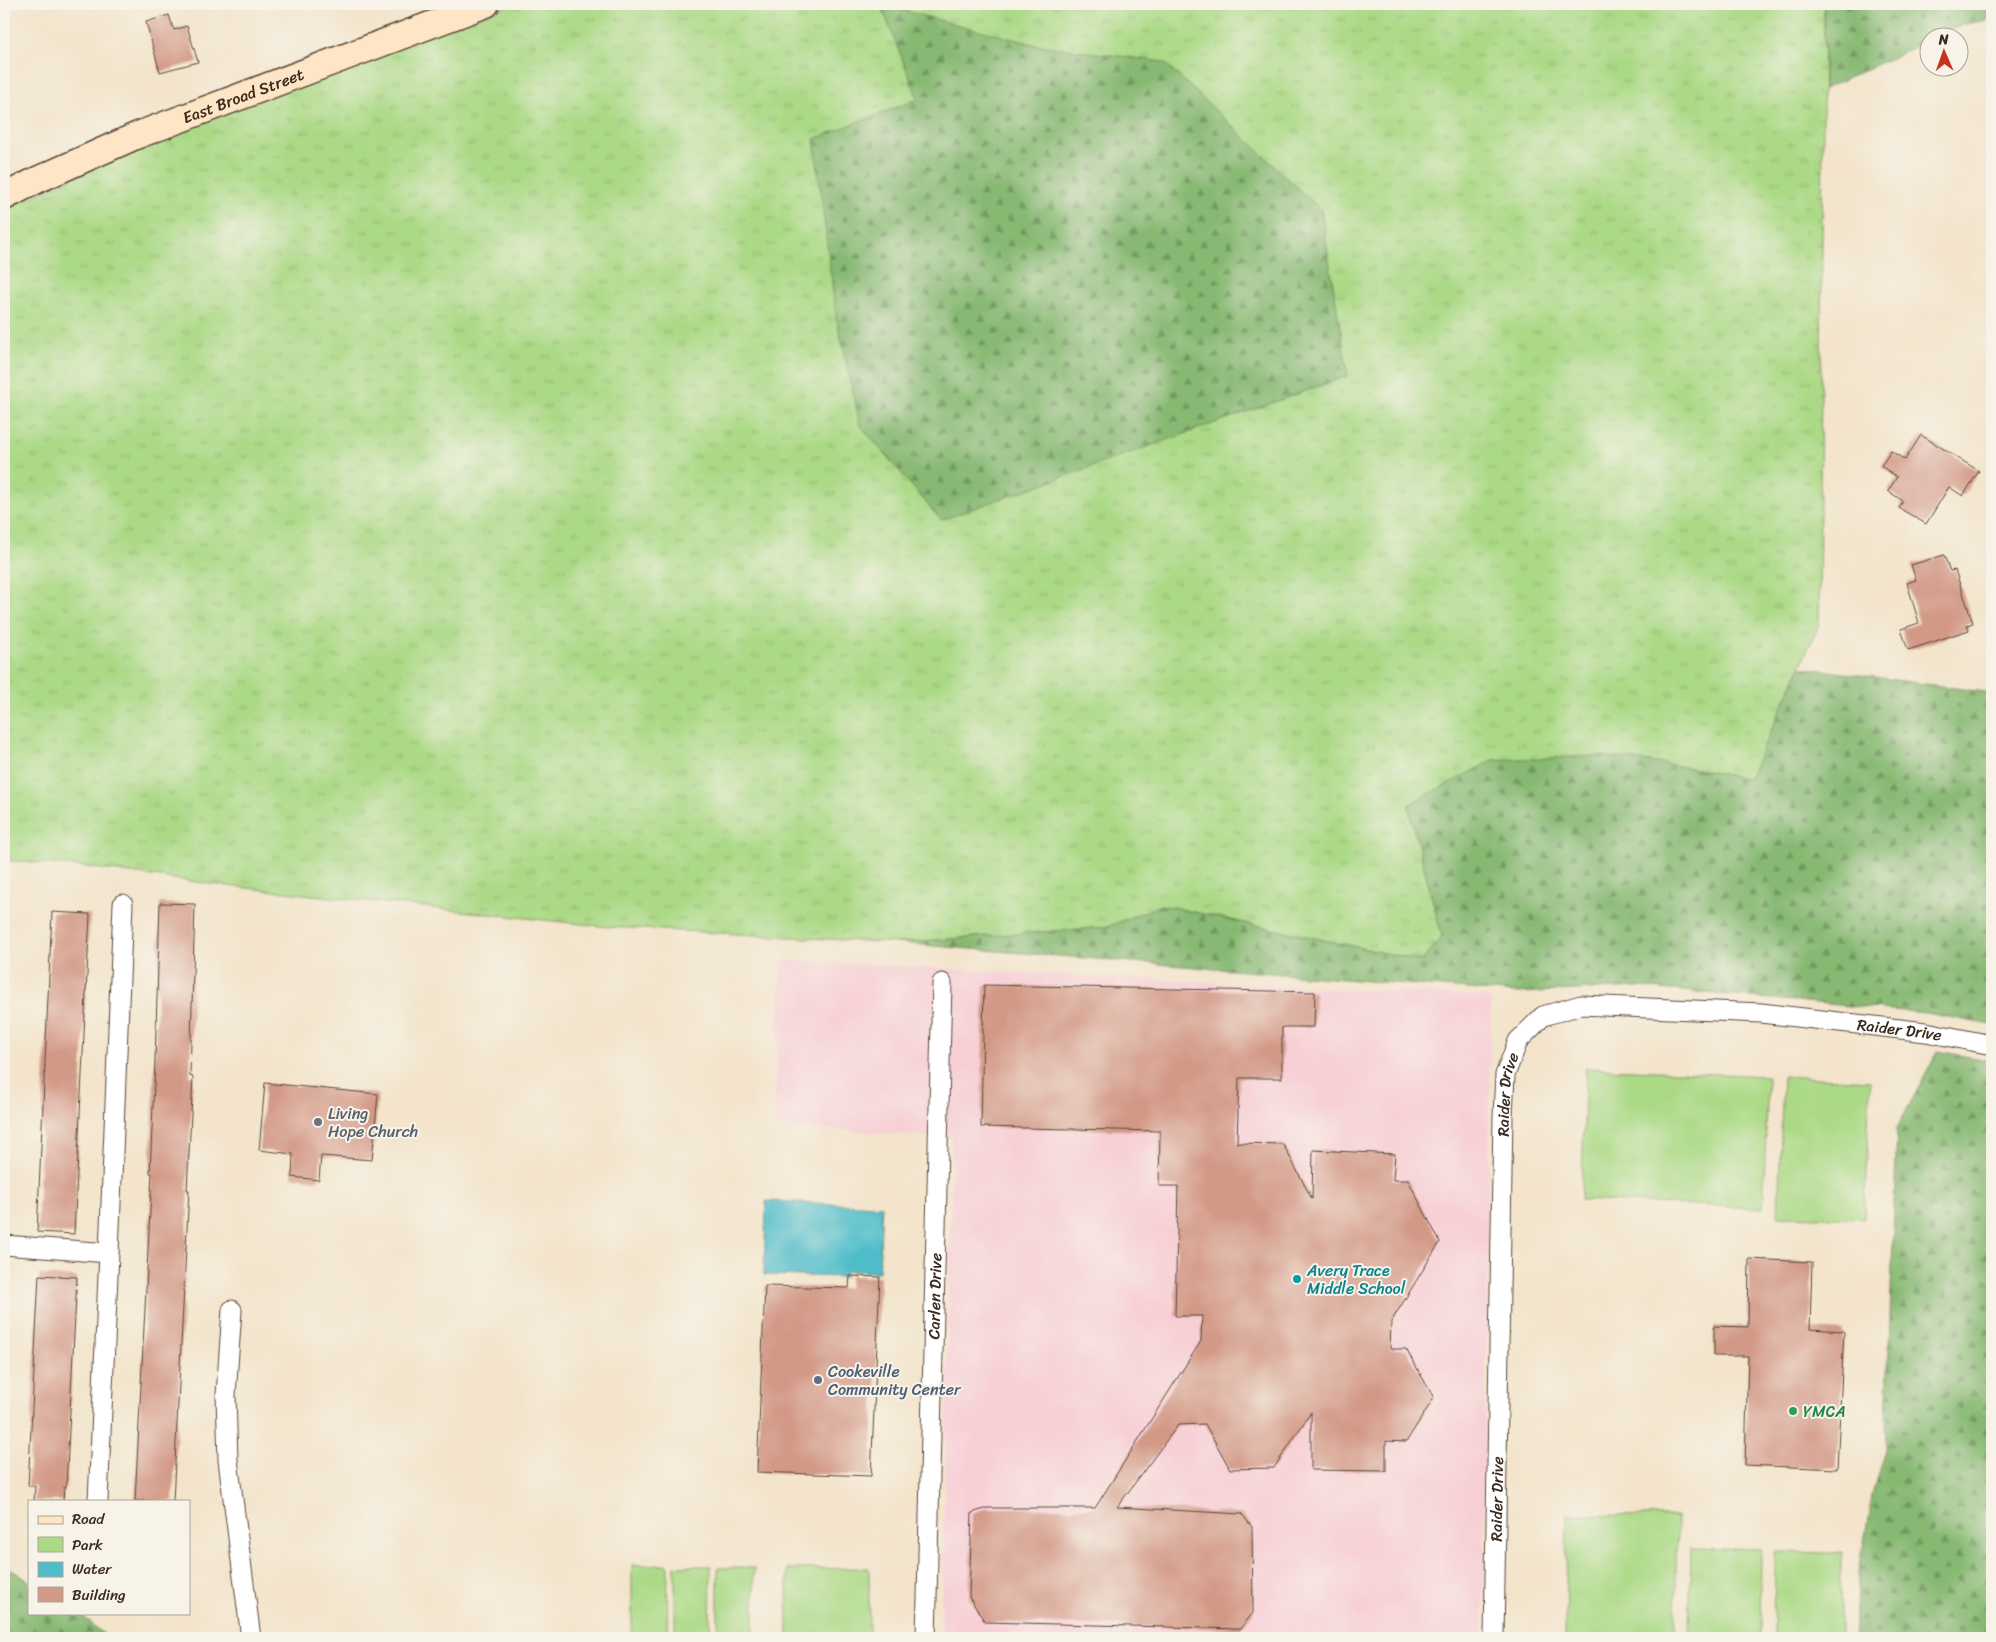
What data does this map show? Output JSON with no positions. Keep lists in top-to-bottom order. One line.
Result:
{"streets":{"street":["East Broad Street","Raider Drive","Carlen Drive"]},"places":["Living Hope Church","Avery Trace Middle School","Cookeville Community Center","YMCA"],"legend":["Road","Park","Water","Building"],"north":"top"}
